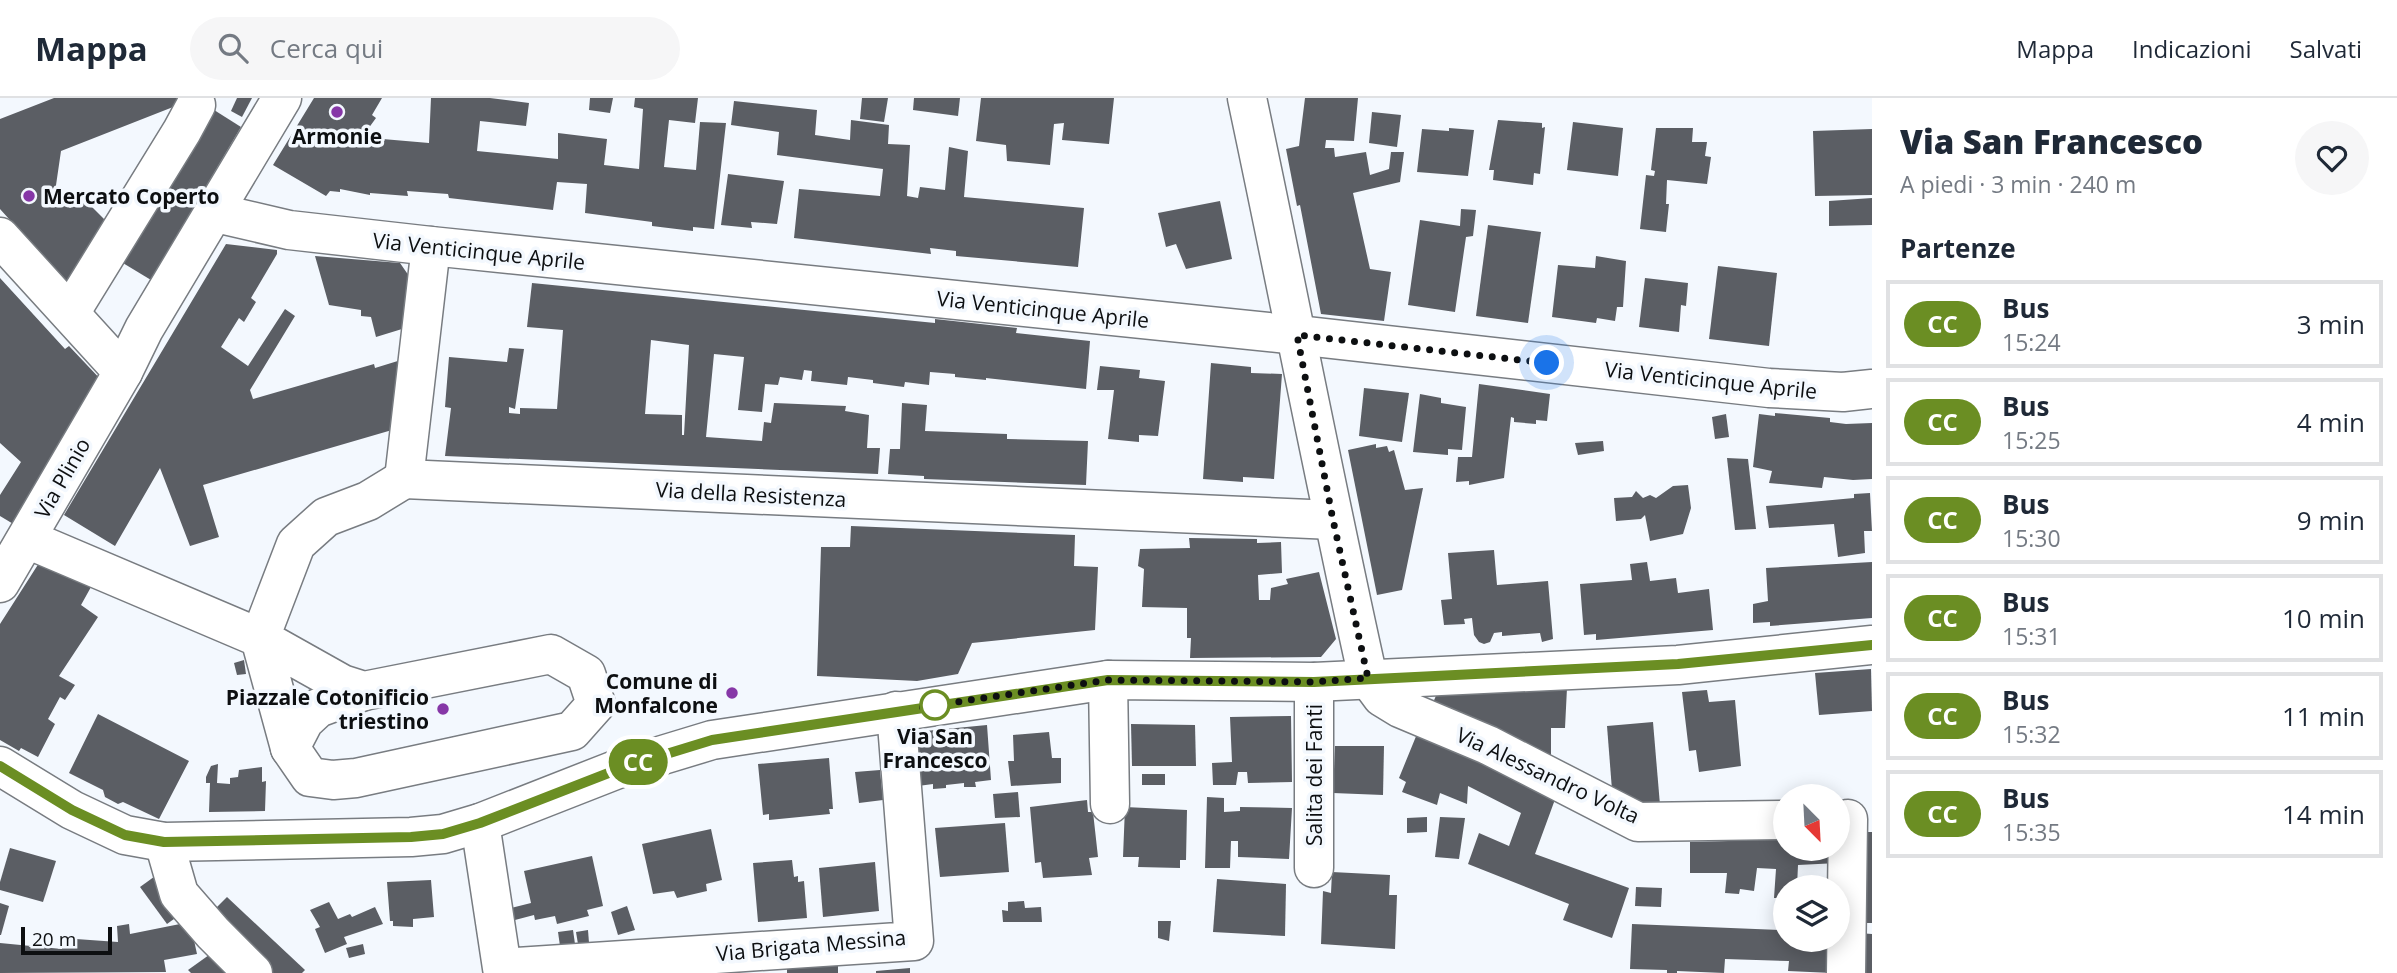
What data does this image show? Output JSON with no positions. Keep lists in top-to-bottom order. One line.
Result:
{"streets":{"street":["Via Venticinque Aprile","Via Plinio","Via della Resistenza","Salita dei Fanti","Via Alessandro Volta","Via Brigata Messina"]},"crossings":[["Via Venticinque Aprile","Via Plinio"]],"places":["Armonie","Mercato Coperto","Comune di Monfalcone","Via San Francesco","Piazzale Cotonificio triestino"],"lines":["bus line CC"],"scale_bar":"20 m","north":"bottom right","page":{"header":"Mappa","search":"Cerca qui","nav":["Mappa","Indicazioni","Salvati"],"on_map":"CC","heading":[["Via San Francesco","A piedi · 3 min · 240 m"],"Partenze"],"list":[{"mark":"CC","name":"Bus","note":"15:24","value":"3 min"},{"mark":"CC","name":"Bus","note":"15:25","value":"4 min"},{"mark":"CC","name":"Bus","note":"15:30","value":"9 min"},{"mark":"CC","name":"Bus","note":"15:31","value":"10 min"},{"mark":"CC","name":"Bus","note":"15:32","value":"11 min"},{"mark":"CC","name":"Bus","note":"15:35","value":"14 min"}],"scale":"20 m"}}
